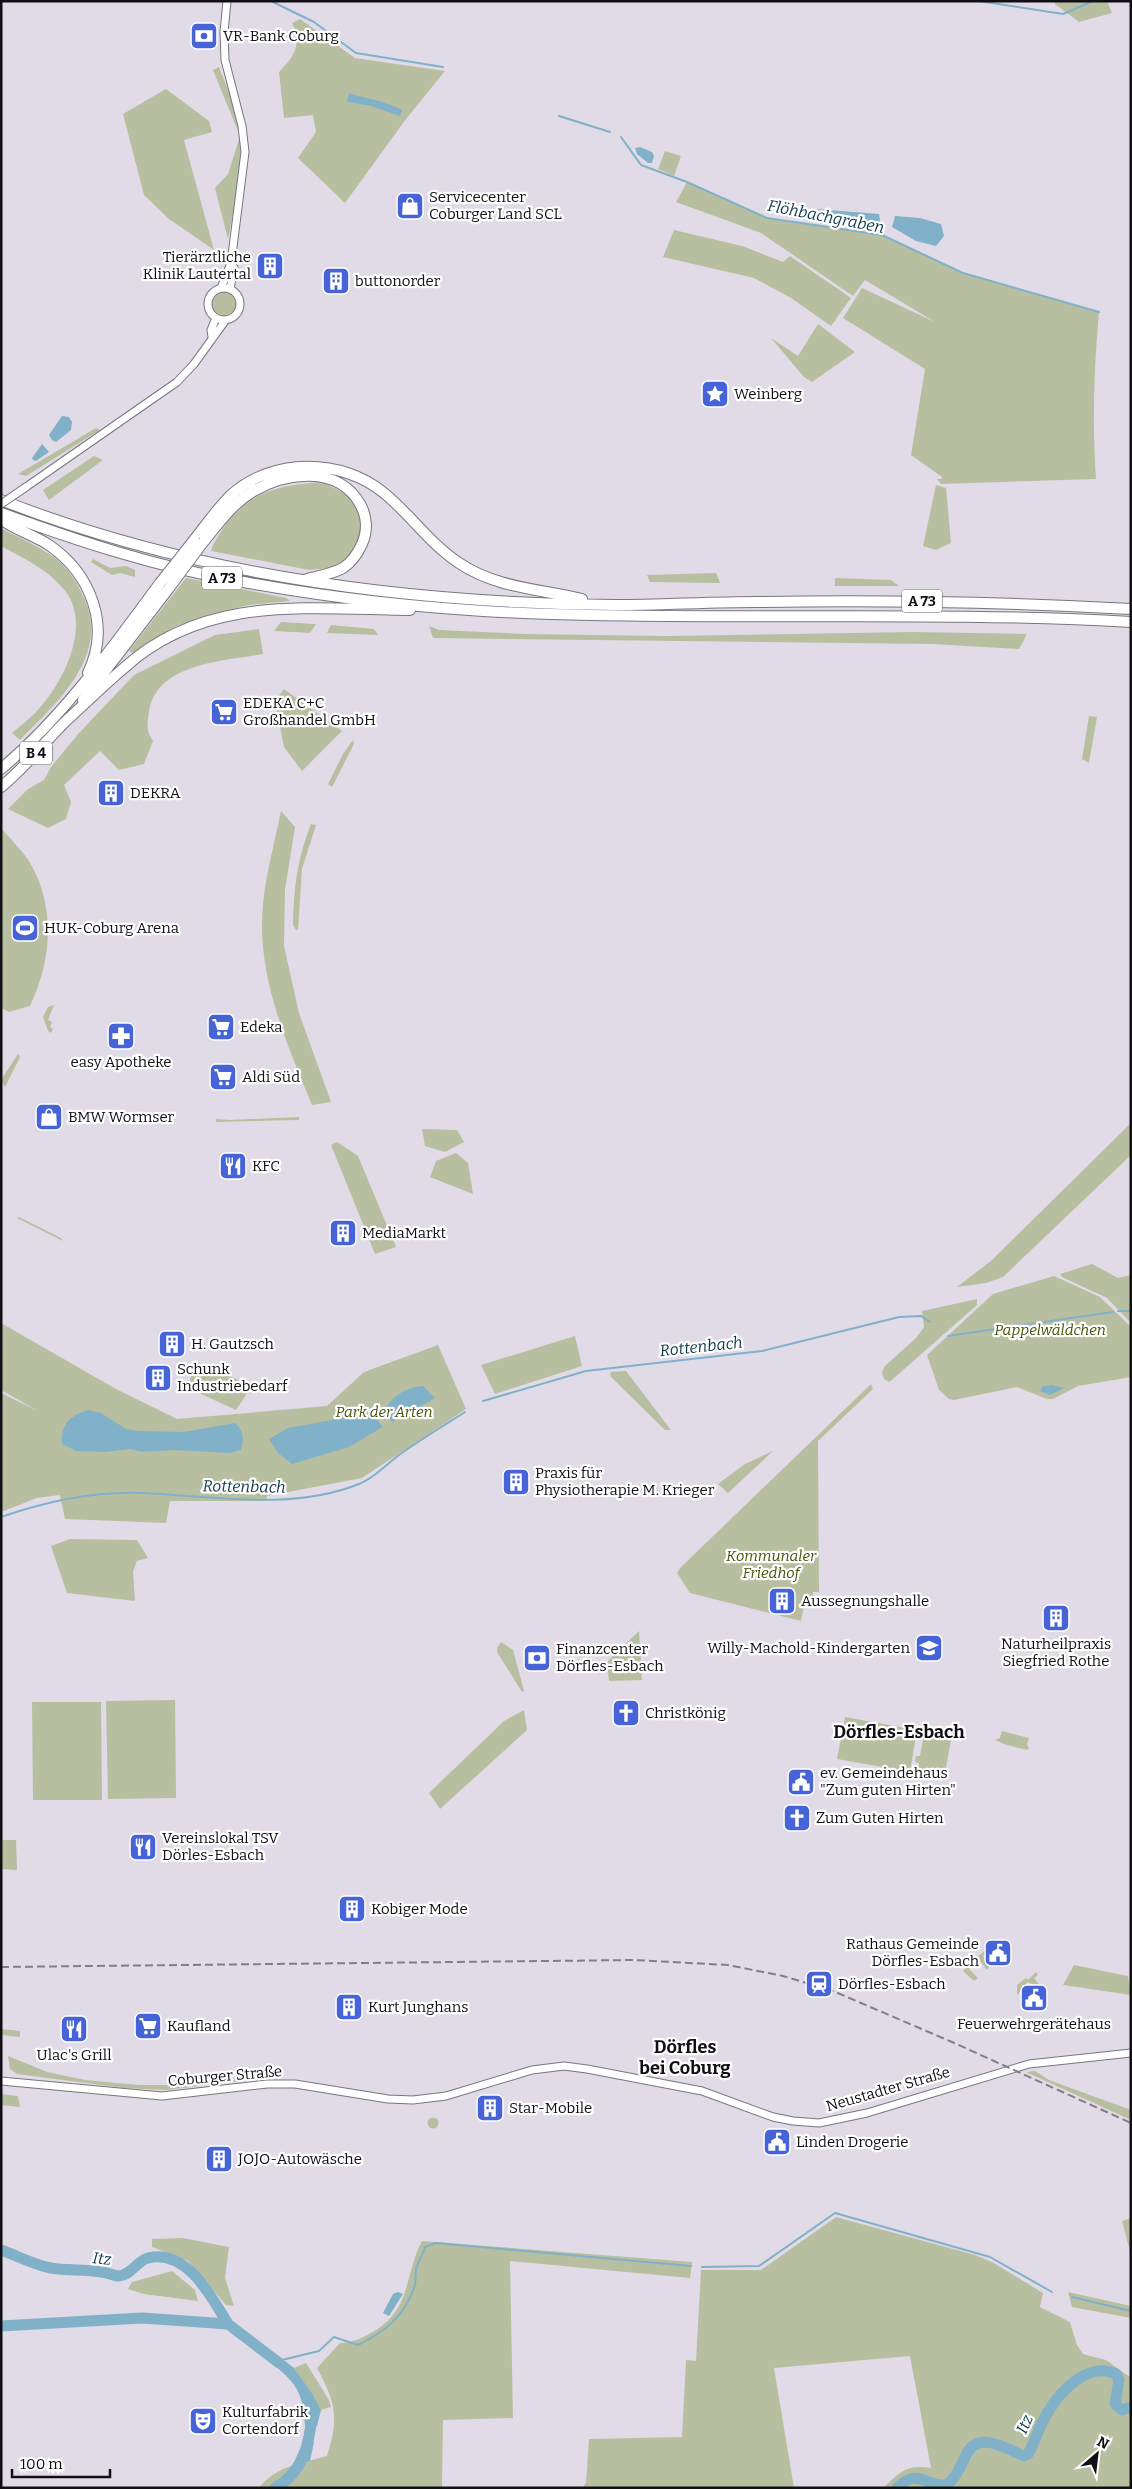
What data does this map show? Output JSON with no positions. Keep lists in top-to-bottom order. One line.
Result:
{"streets":{"highway":["A 73","B 4"],"street":["Coburger Straße","Neustadter Straße"]},"crossings":[["Coburger Straße","Neustadter Straße"]],"districts":["Dörfles-Esbach","Dörfles bei Coburg"],"water":["Flöhbachgraben","Rottenbach","Itz"],"parks":["Pappelwäldchen","Park der Arten","Kommunaler Friedhof"],"places":{"bank":["VR-Bank Coburg","Finanzcenter Dörfles-Esbach"],"shop":["Servicecenter Coburger Land SCL","BMW Wormser"],"building":["Tierärztliche Klinik Lautertal","buttonorder","DEKRA","MediaMarkt","H. Gautzsch","Schunk Industriebedarf","Praxis für Physiotherapie M. Krieger","Aussegnungshalle","Naturheilpraxis Siegfried Rothe","Kobiger Mode","Kurt Junghans","Star-Mobile","JOJO-Autowäsche"],"place":["Weinberg"],"supermarket":["EDEKA C+C Großhandel GmbH","Edeka","Aldi Süd","Kaufland"],"sports":["HUK-Coburg Arena"],"pharmacy":["easy Apotheke"],"restaurant":["KFC","Vereinslokal TSV Dörles-Esbach","Ulac's Grill"],"school or university":["Willy-Machold-Kindergarten"],"church":["Christkönig","Zum Guten Hirten"],"public building":["ev. Gemeindehaus \"Zum guten Hirten\"","Rathaus Gemeinde Dörfles-Esbach","Feuerwehrgerätehaus","Linden Drogerie"],"station":["Dörfles-Esbach"],"theatre":["Kulturfabrik Cortendorf"]},"scale_bar":"100 m","north":"top right"}
